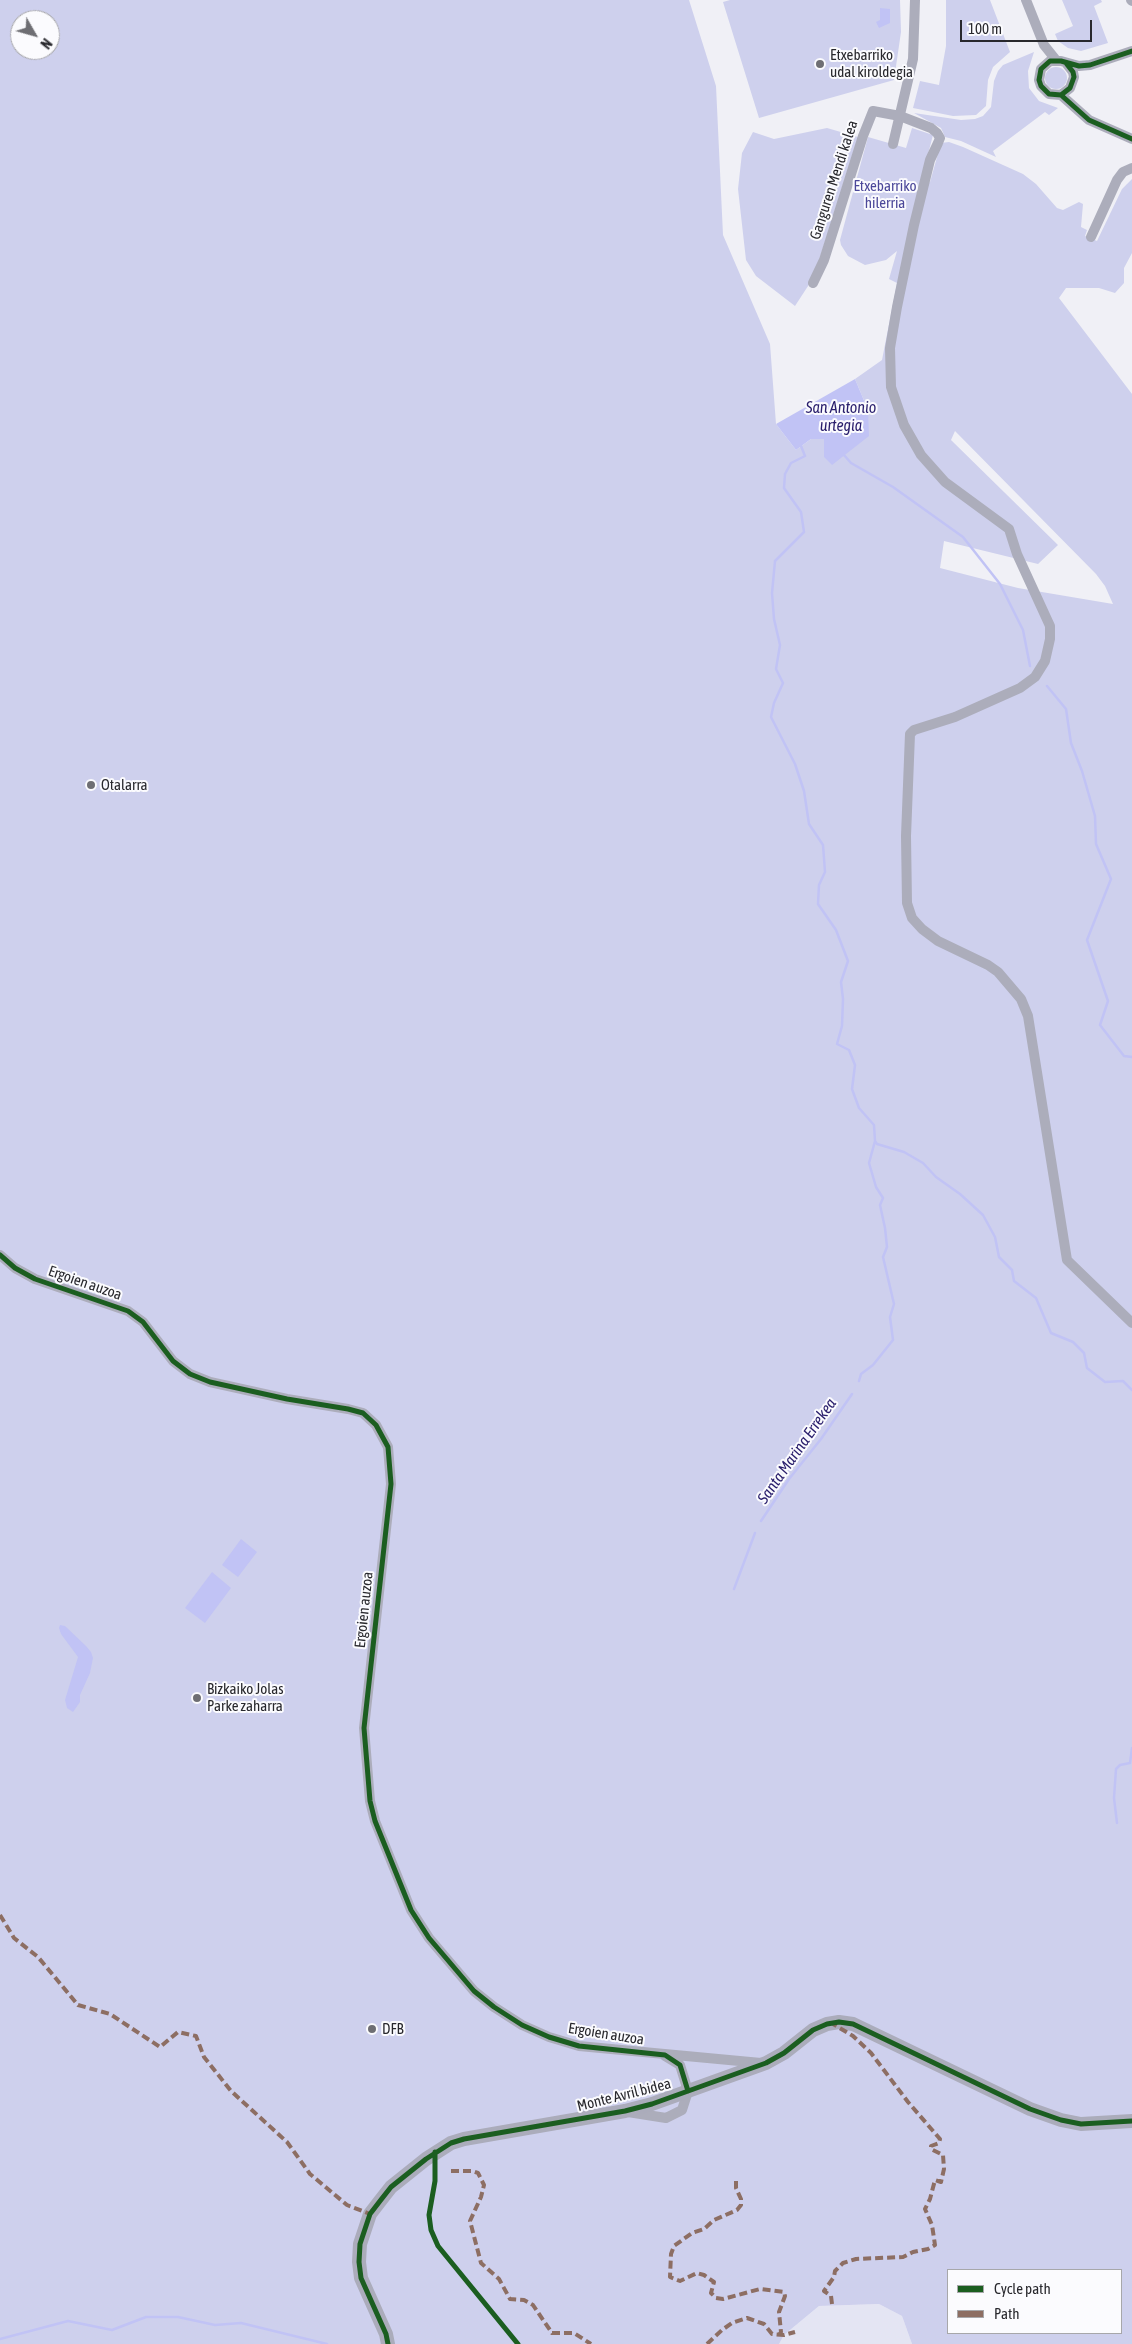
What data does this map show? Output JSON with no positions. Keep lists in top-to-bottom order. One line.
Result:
{"streets":{"street":["Ganguren Mendi kalea","Ergoien auzoa","Monte Avril bidea"]},"crossings":[["Ergoien auzoa","Monte Avril bidea"]],"water":["San Antonio urtegia","Santa Marina Errekea"],"parks":["Etxebarriko hilerria"],"places":["Etxebarriko udal kiroldegia","Otalarra","Bizkaiko Jolas Parke zaharra","DFB"],"legend":["Cycle path","Path"],"scale_bar":"100 m","north":"bottom right"}
